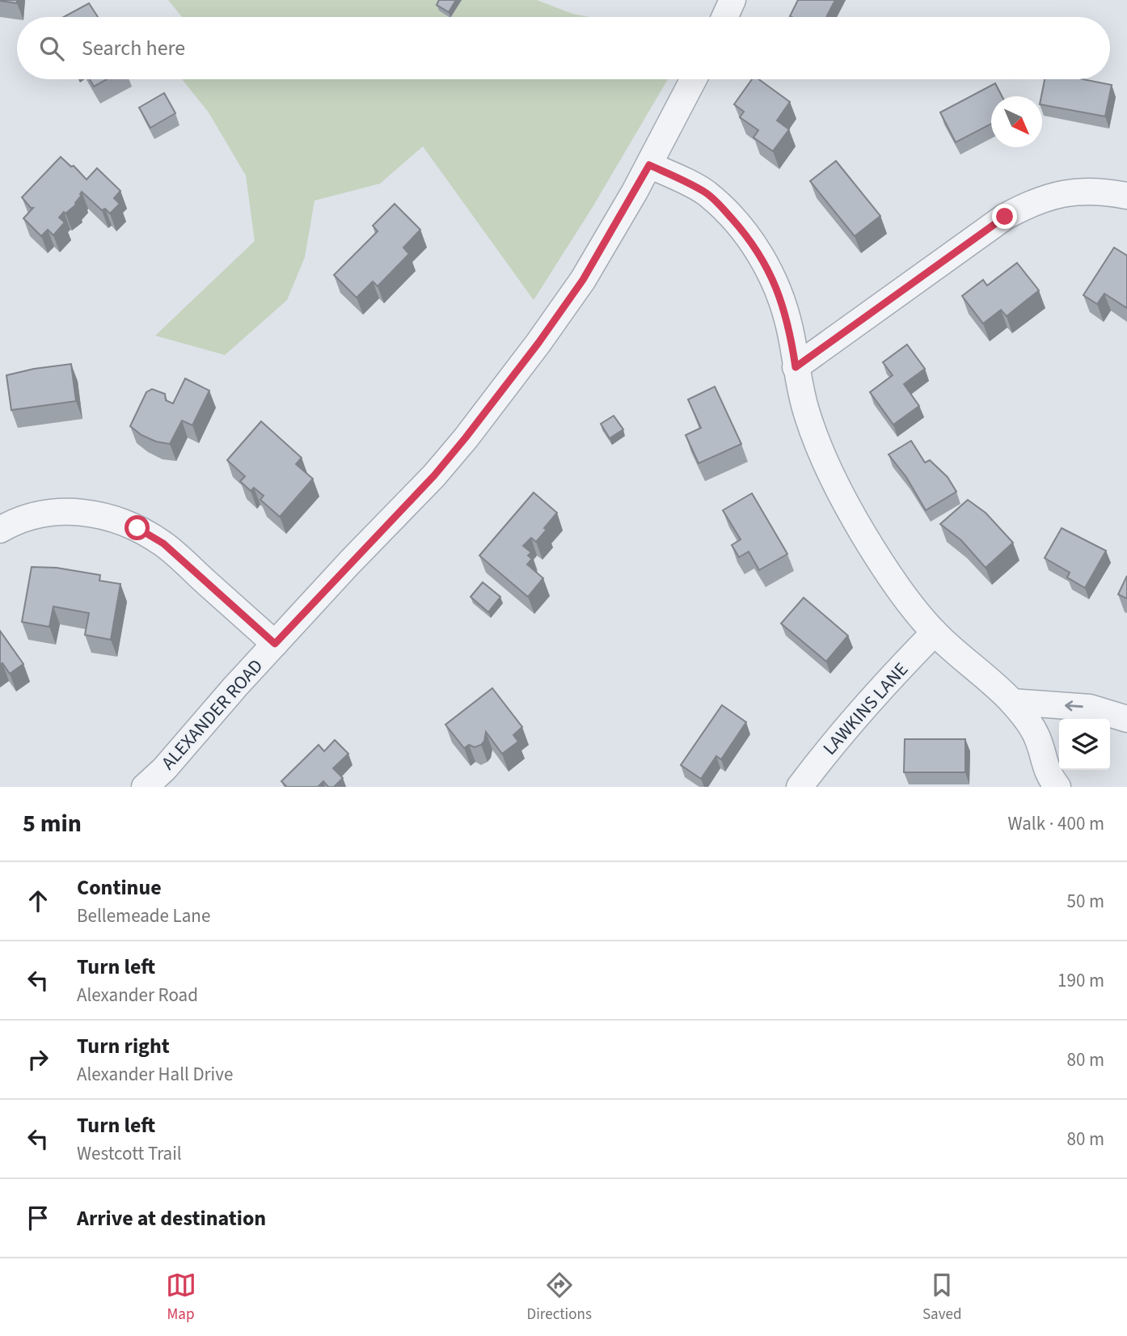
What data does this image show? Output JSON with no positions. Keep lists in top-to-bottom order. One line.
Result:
{"streets":{"street":["LAWKINS LANE","ALEXANDER ROAD"]},"north":"bottom right","page":{"search":"Search here","heading":["5 min","Walk · 400 m"],"list":[["Continue","Bellemeade Lane","50 m"],["Turn left","Alexander Road","190 m"],["Turn right","Alexander Hall Drive","80 m"],["Turn left","Westcott Trail","80 m"],"Arrive at destination"],"nav":["Map","Directions","Saved"]}}
